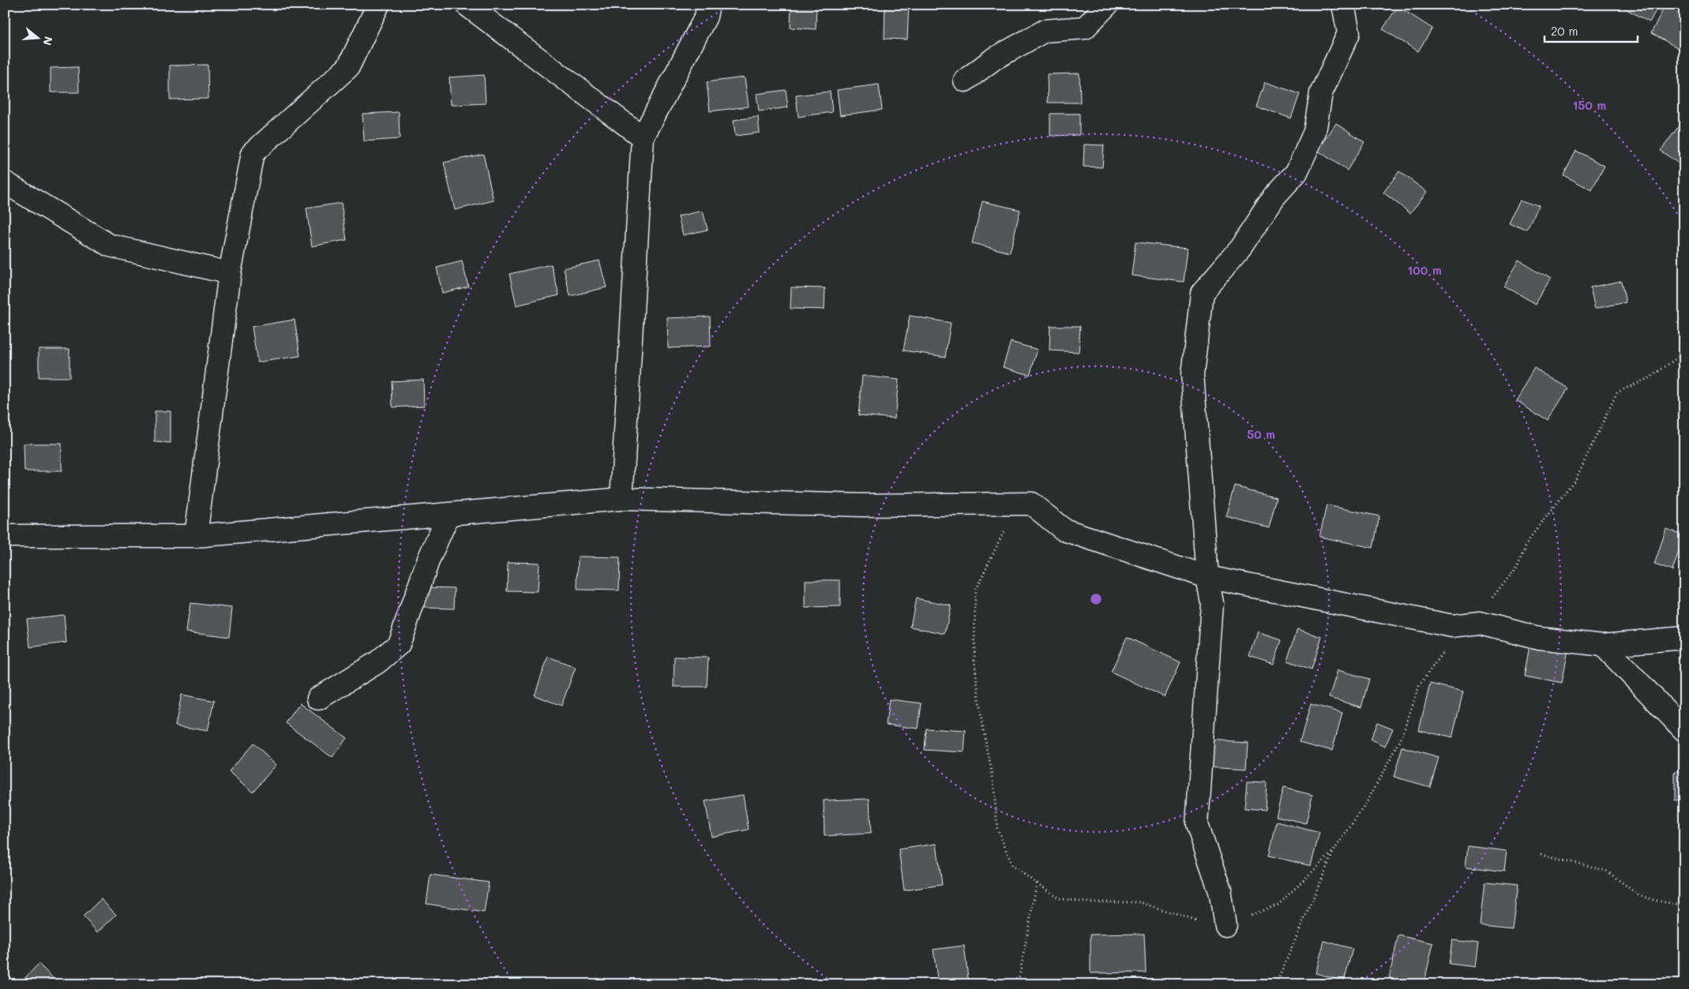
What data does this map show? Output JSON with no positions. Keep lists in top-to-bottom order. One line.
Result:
{"scale_bar":"20 m","north":"right","rings":["150 m","100 m","50 m"]}
